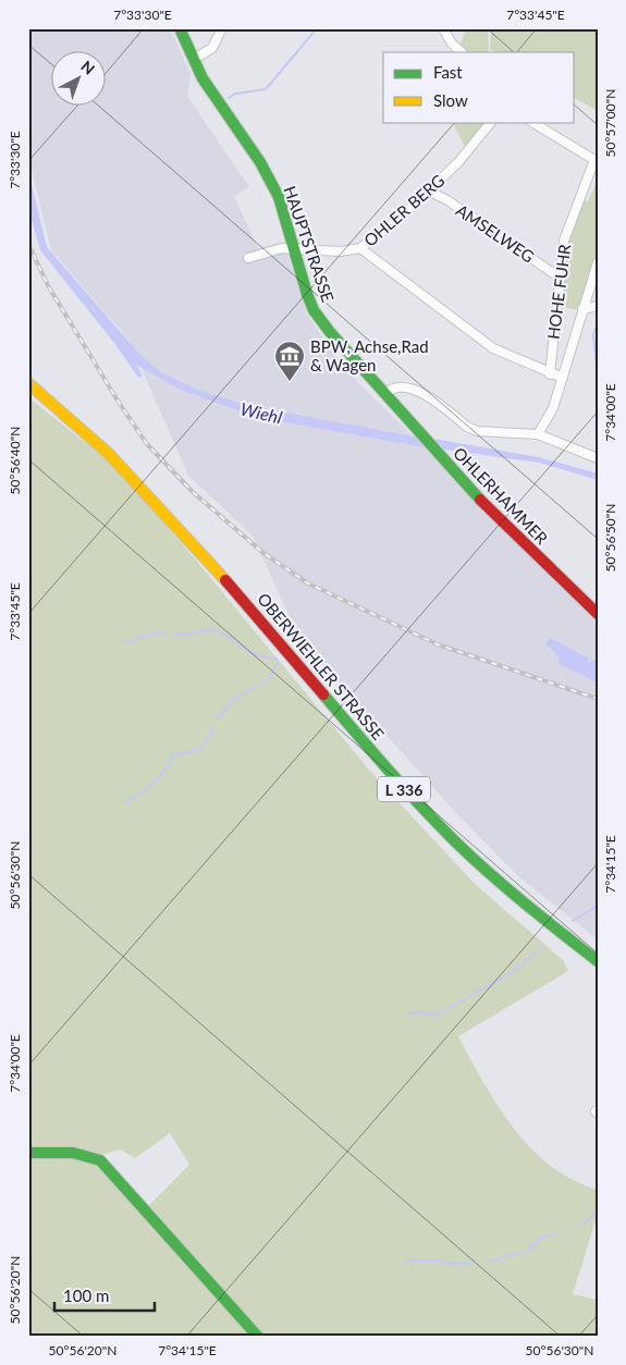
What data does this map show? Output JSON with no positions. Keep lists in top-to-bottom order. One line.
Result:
{"streets":{"street":["OHLER BERG","AMSELWEG","HAUPTSTRASSE","HOHE FUHR","OHLERHAMMER","OBERWIEHLER STRASSE","L 336"]},"crossings":[["OHLER BERG","AMSELWEG"],["OHLER BERG","HAUPTSTRASSE"],["AMSELWEG","HOHE FUHR"],["HAUPTSTRASSE","OHLERHAMMER"]],"water":["Wiehl"],"places":{"museum":["BPW, Achse,Rad & Wagen"]},"legend":["Fast","Slow"],"scale_bar":"100 m","north":"top right","coordinates":["7°33'30\"E","7°33'45\"E","50°57'00\"N","7°34'00\"E","50°56'40\"N","50°56'50\"N","7°34'15\"E","50°56'30\"N","50°56'20\"N"]}
